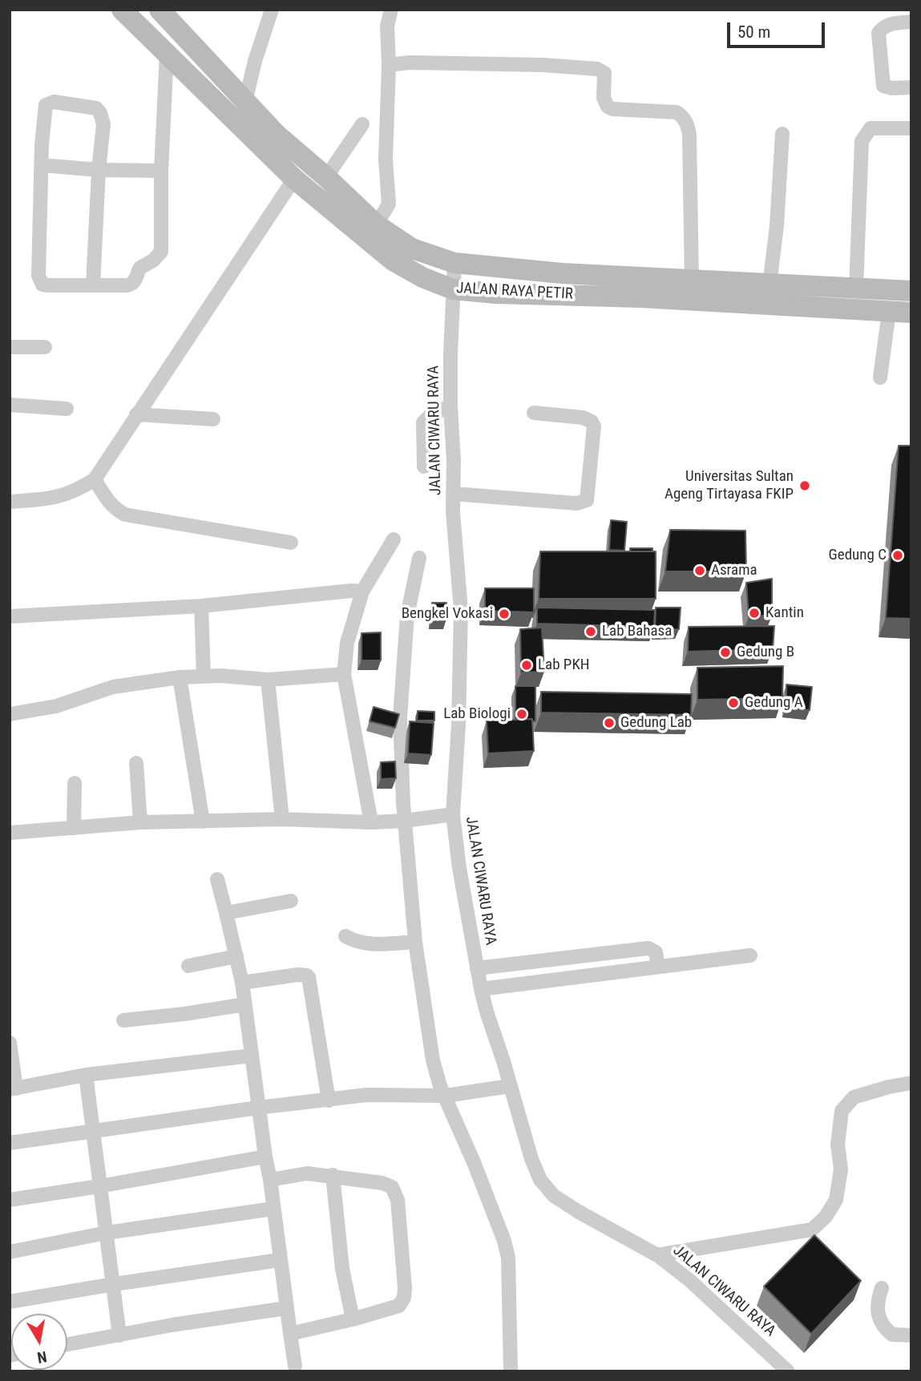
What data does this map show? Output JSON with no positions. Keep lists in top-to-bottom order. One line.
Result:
{"streets":{"main road":["JALAN RAYA PETIR"],"street":["JALAN CIWARU RAYA"]},"crossings":[["JALAN RAYA PETIR","JALAN CIWARU RAYA"]],"places":["Universitas Sultan Ageng Tirtayasa FKIP","Gedung C","Asrama","Kantin","Bengkel Vokasi","Lab Bahasa","Gedung B","Lab PKH","Gedung A","Lab Biologi","Gedung Lab"],"scale_bar":"50 m","north":"bottom"}
